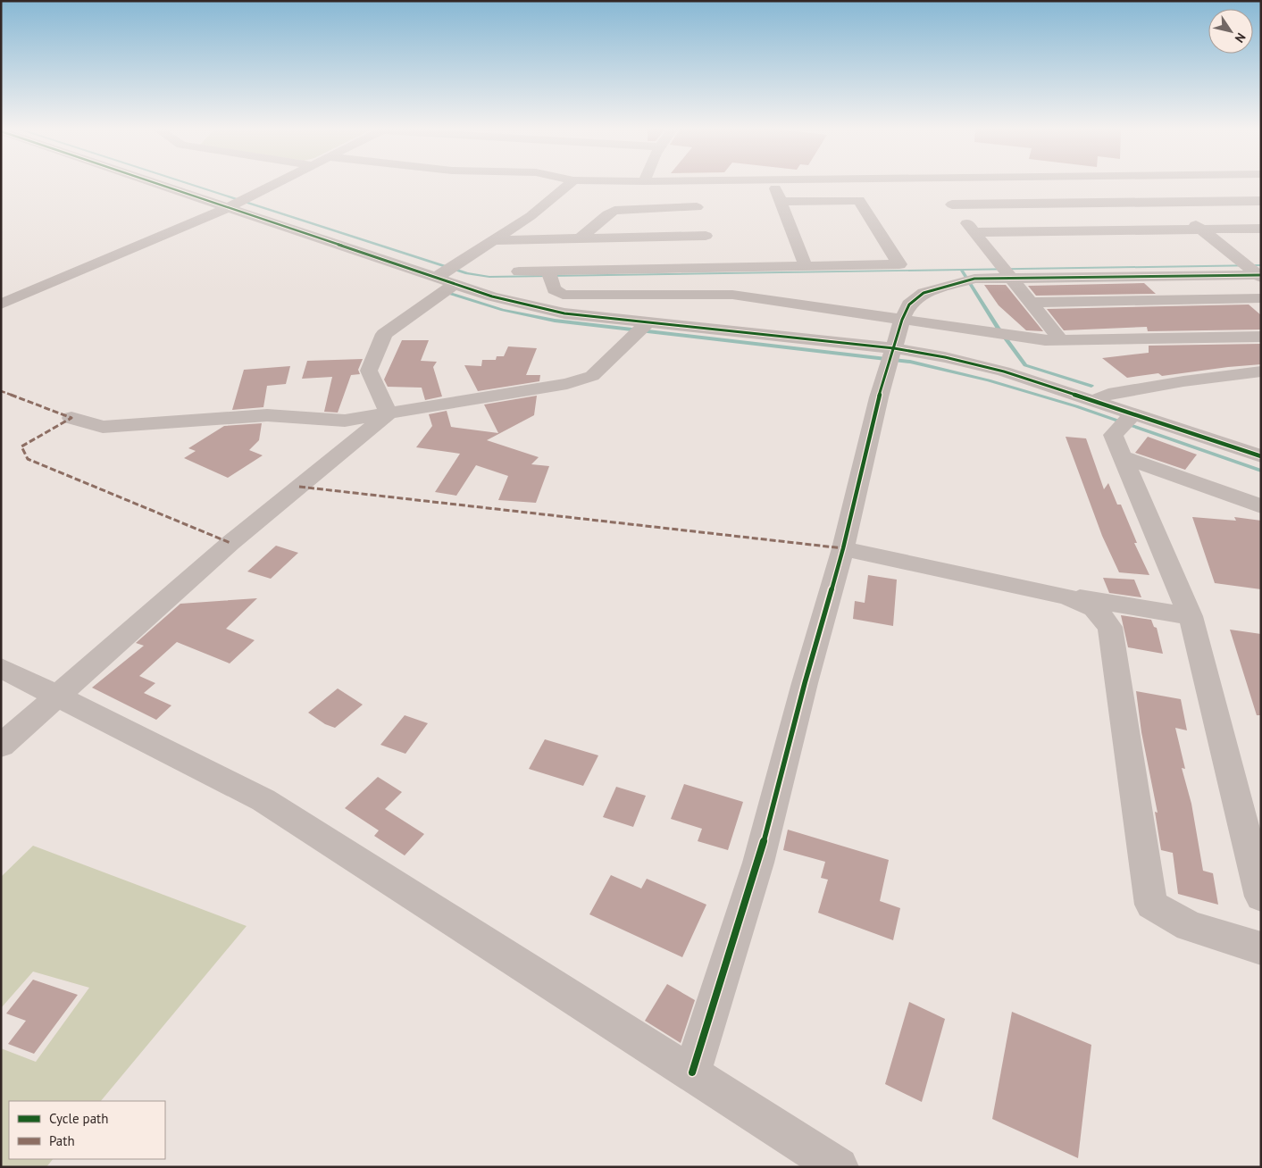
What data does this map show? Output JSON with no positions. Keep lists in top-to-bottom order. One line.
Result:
{"legend":["Cycle path","Path"],"north":"bottom right"}
